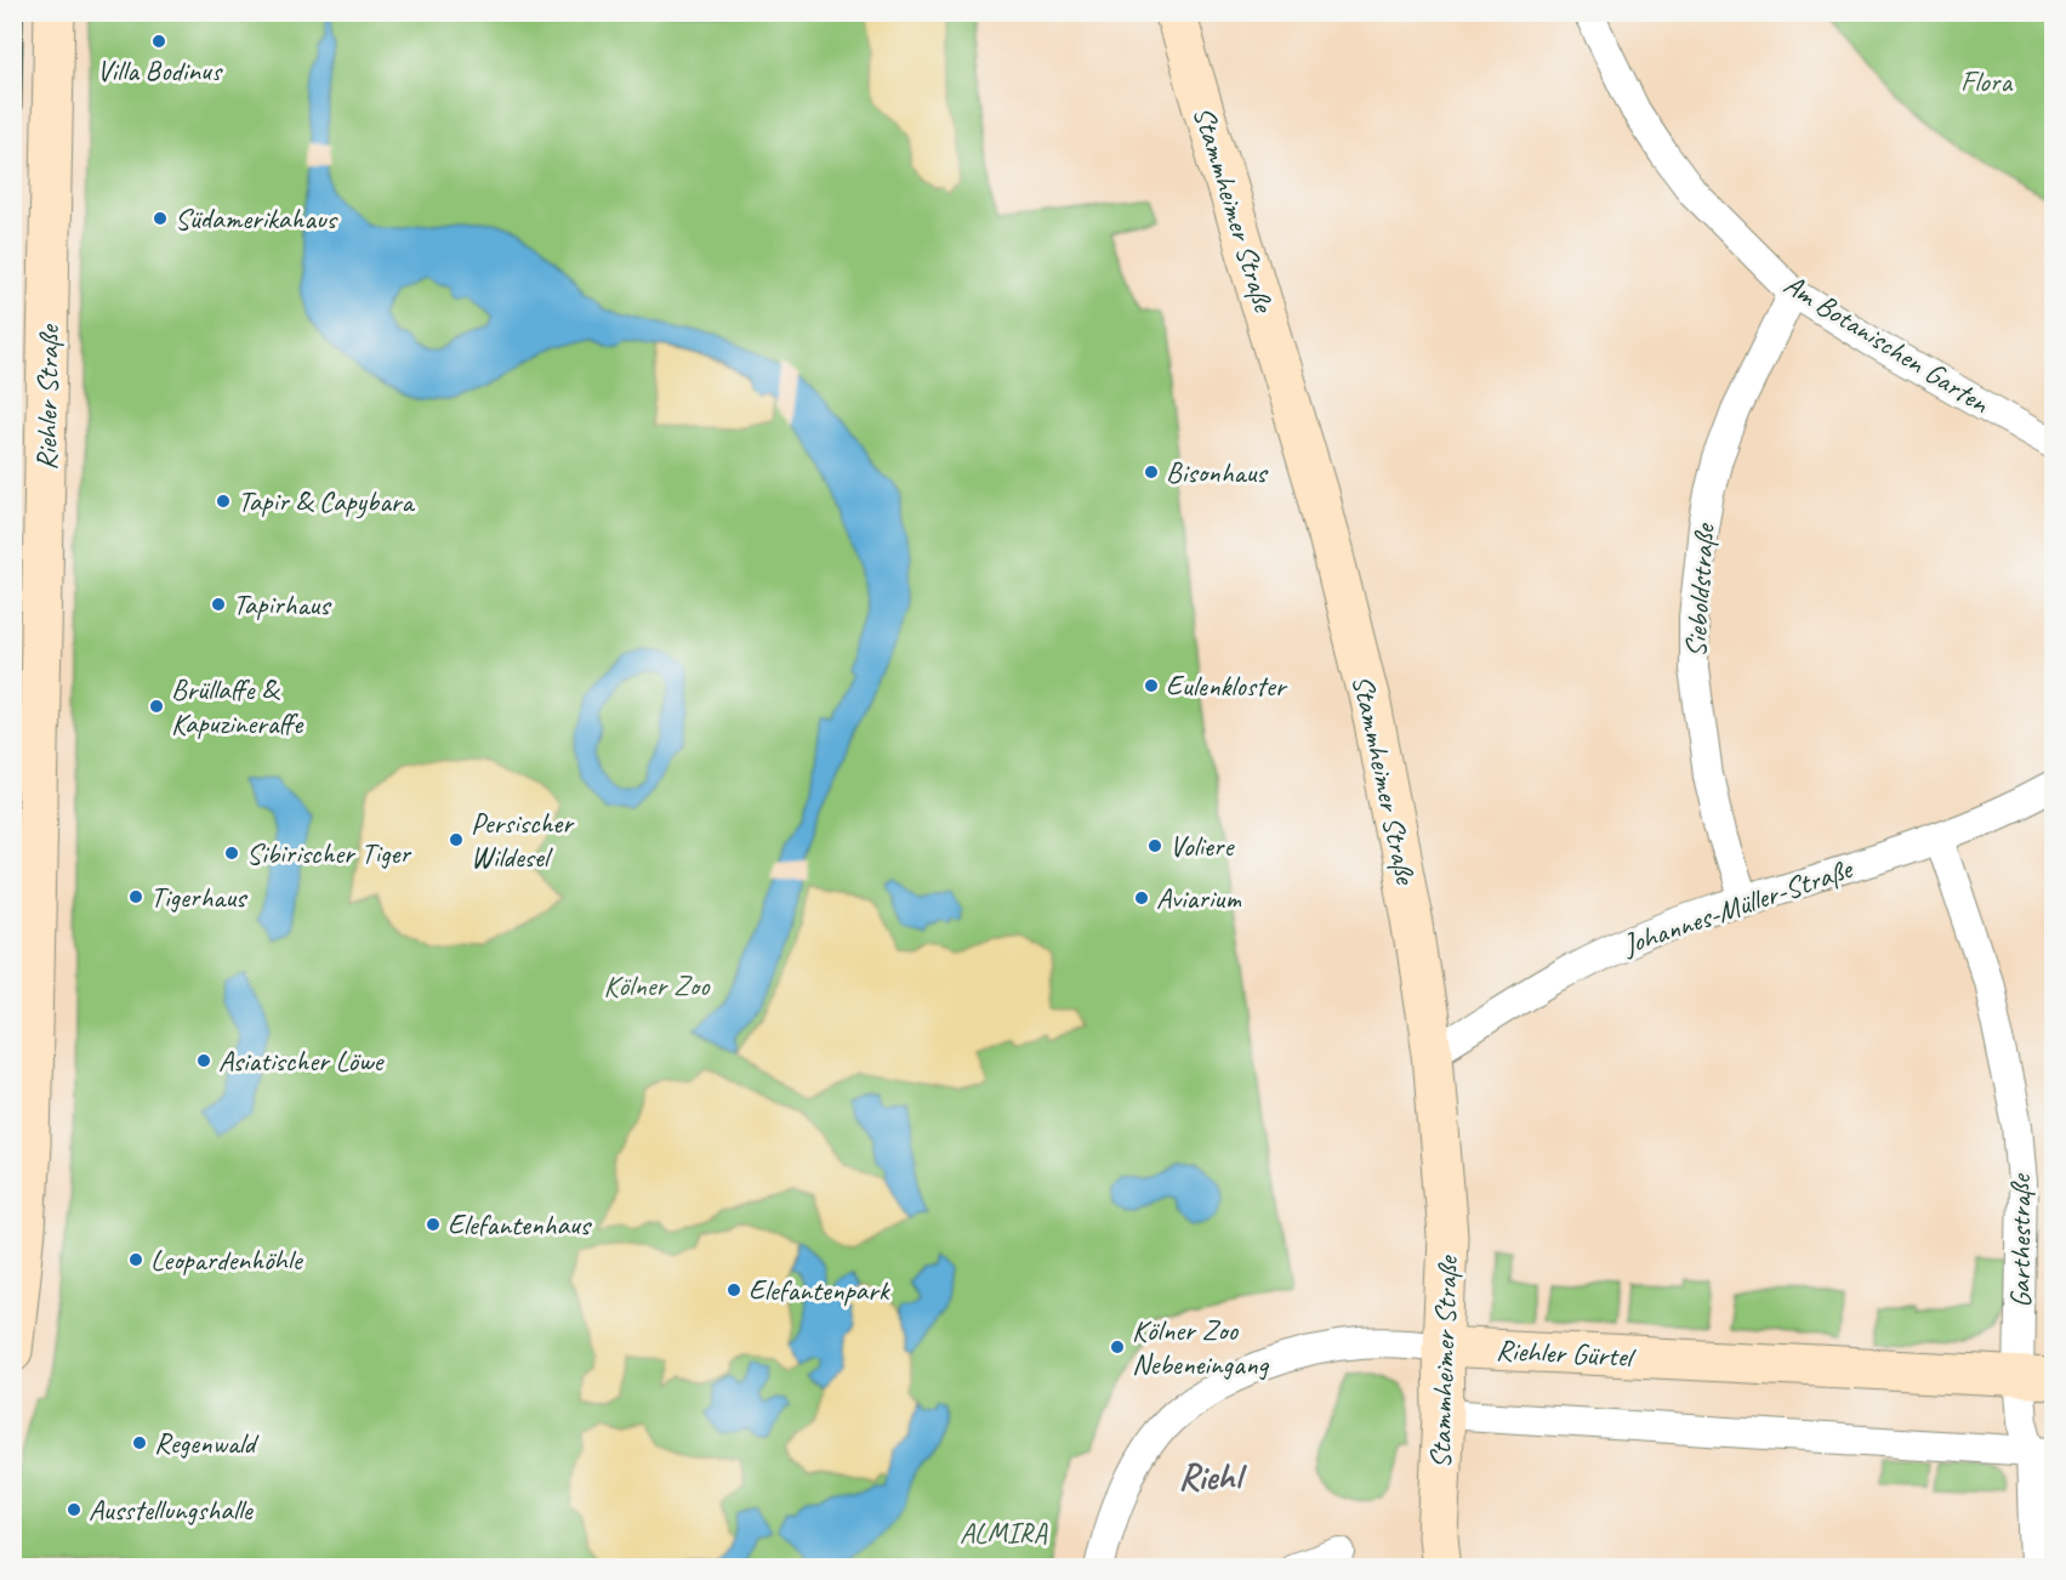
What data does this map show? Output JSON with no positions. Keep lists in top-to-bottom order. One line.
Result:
{"streets":{"street":["Stammheimer Straße","Am Botanischen Garten","Riehler Straße","Sieboldstraße","Johannes-Müller-Straße","Garthestraße","Riehler Gürtel"]},"crossings":[["Stammheimer Straße","Johannes-Müller-Straße"],["Stammheimer Straße","Riehler Gürtel"],["Am Botanischen Garten","Sieboldstraße"],["Sieboldstraße","Johannes-Müller-Straße"],["Johannes-Müller-Straße","Garthestraße"],["Garthestraße","Riehler Gürtel"]],"districts":["Riehl"],"parks":["Flora","Kölner Zoo","ALMIRA"],"places":["Villa Bodinus","Südamerikahaus","Bisonhaus","Tapir & Capybara","Tapirhaus","Eulenkloster","Brüllaffe & Kapuzineraffe","Persischer Wildesel","Voliere","Sibirischer Tiger","Tigerhaus","Aviarium","Asiatischer Löwe","Elefantenhaus","Leopardenhöhle","Elefantenpark","Kölner Zoo Nebeneingang","Regenwald","Ausstellungshalle"]}
